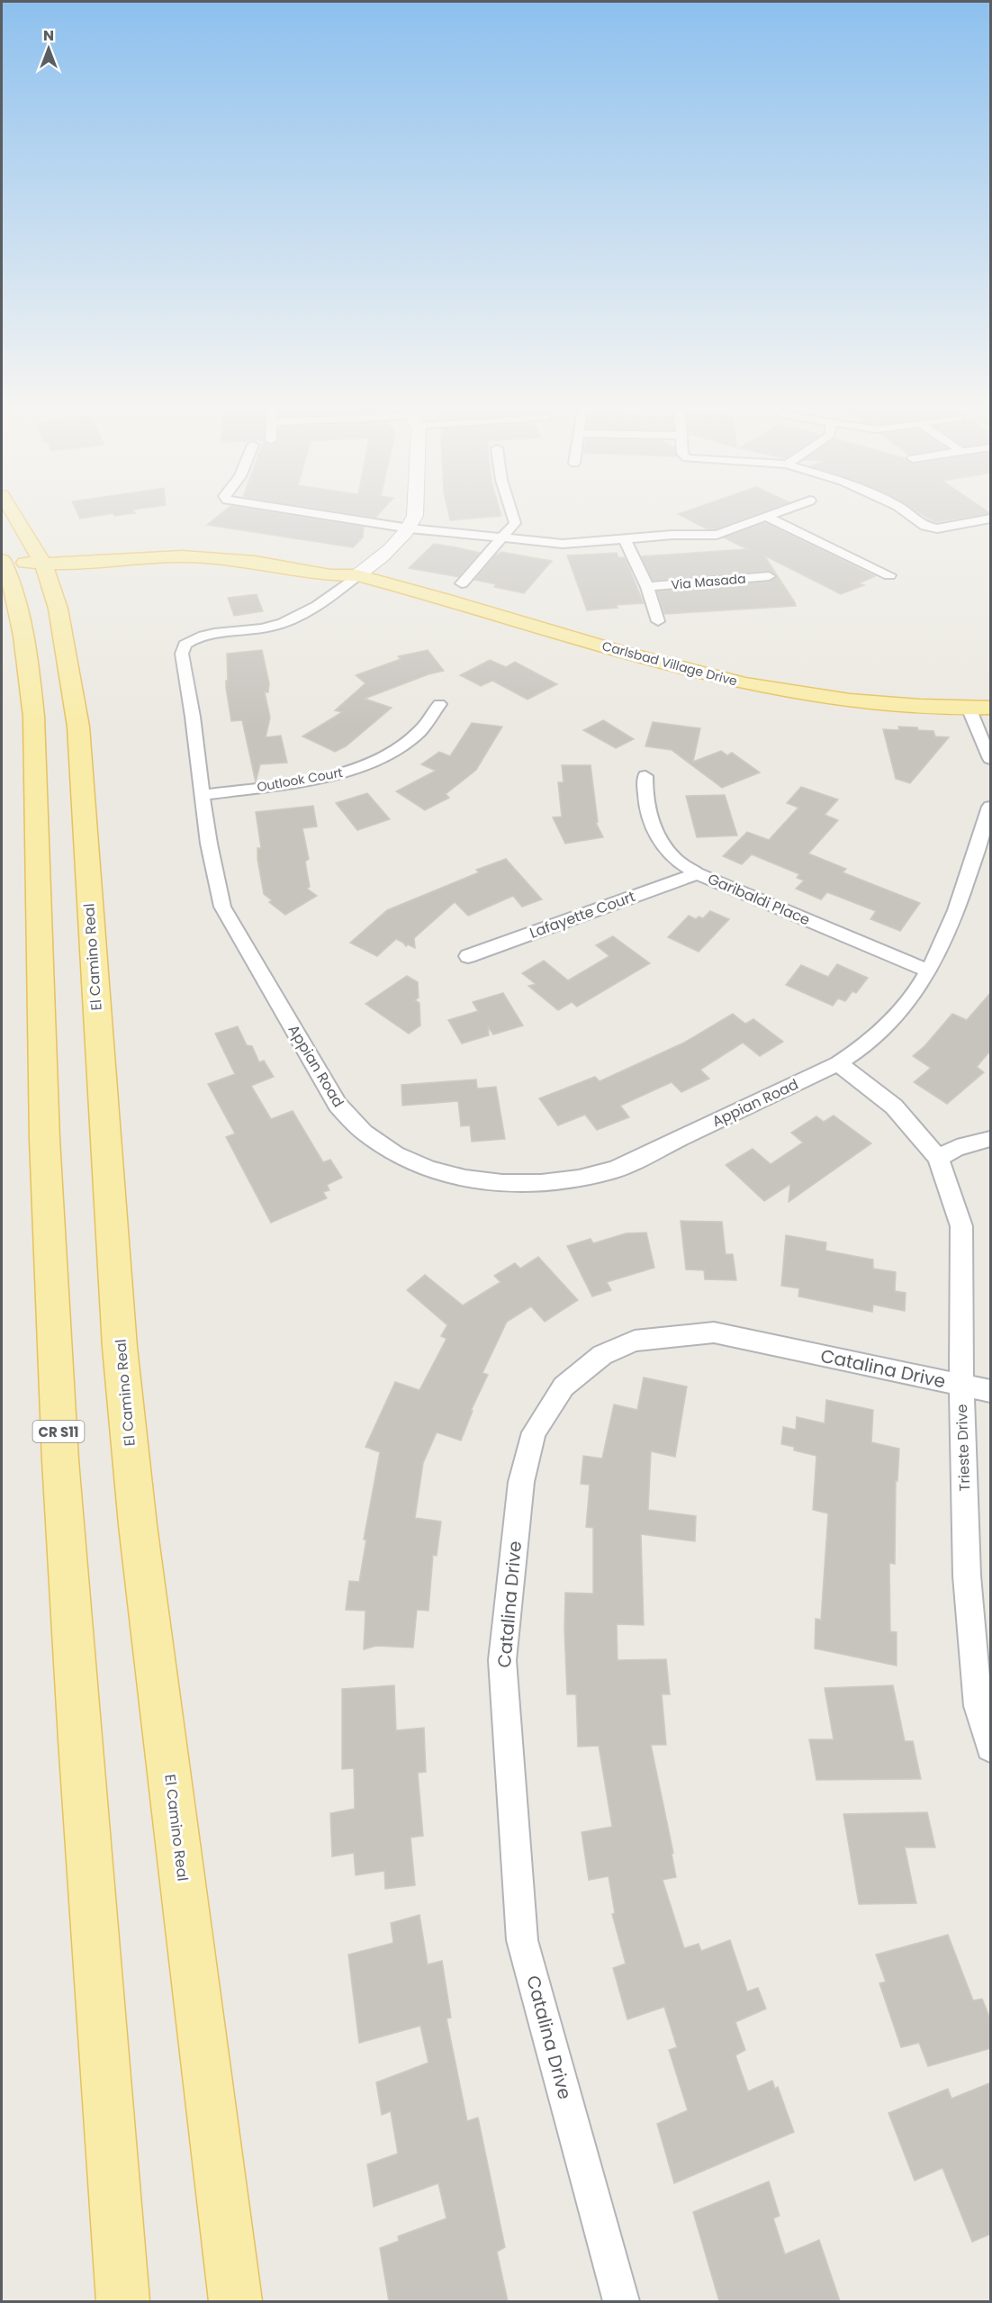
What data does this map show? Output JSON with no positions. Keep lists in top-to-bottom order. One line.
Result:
{"streets":{"main road":["Carlsbad Village Drive","El Camino Real","CR S11"],"street":["Via Masada","Outlook Court","Garibaldi Place","Lafayette Court","Appian Road","Catalina Drive","Trieste Drive"]},"crossings":[["Carlsbad Village Drive","El Camino Real"],["Carlsbad Village Drive","Appian Road"],["Carlsbad Village Drive","CR S11"],["Outlook Court","Appian Road"],["Garibaldi Place","Lafayette Court"],["Garibaldi Place","Appian Road"],["Appian Road","Trieste Drive"],["Catalina Drive","Trieste Drive"]],"north":"top"}
